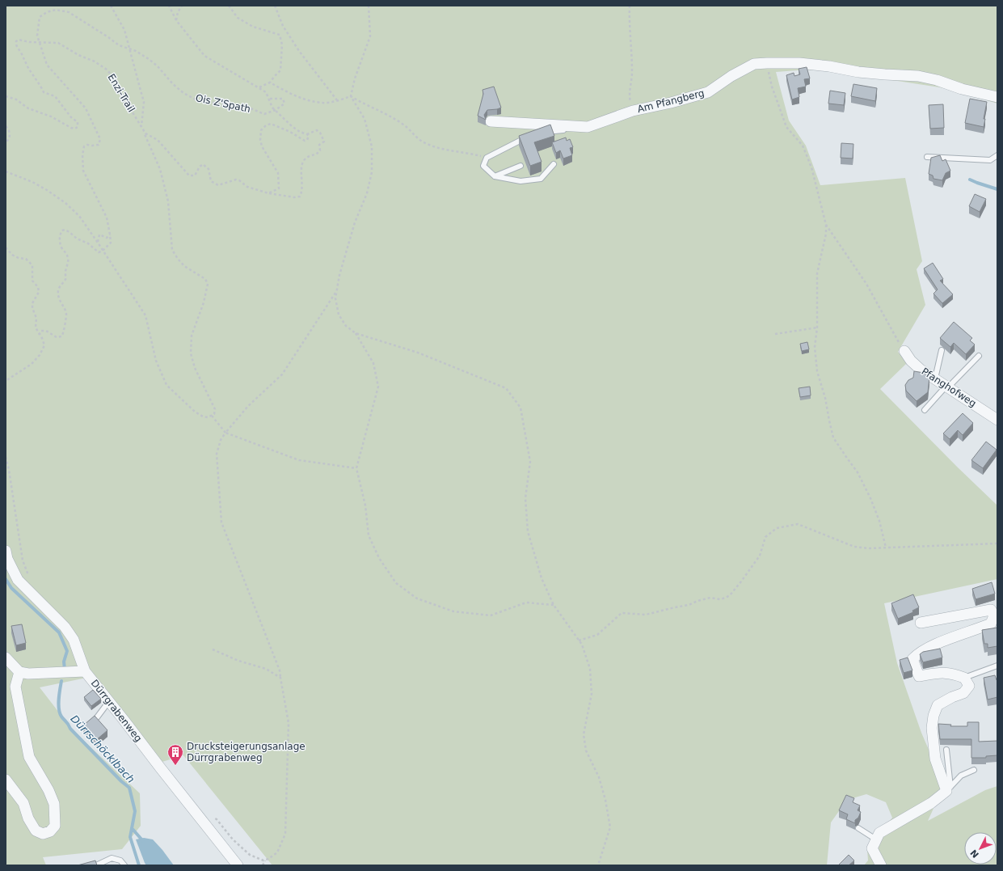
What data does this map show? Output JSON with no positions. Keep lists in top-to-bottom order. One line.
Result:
{"streets":{"street":["Am Pfangberg","Pfanghofweg","Dürrgrabenweg"],"path":["Enzi-Trail","Ois Z'Spath"]},"crossings":[["Enzi-Trail","Ois Z'Spath"]],"water":["Dürrschöcklbach"],"places":{"building":["Drucksteigerungsanlage Dürrgrabenweg"]},"north":"bottom left"}
